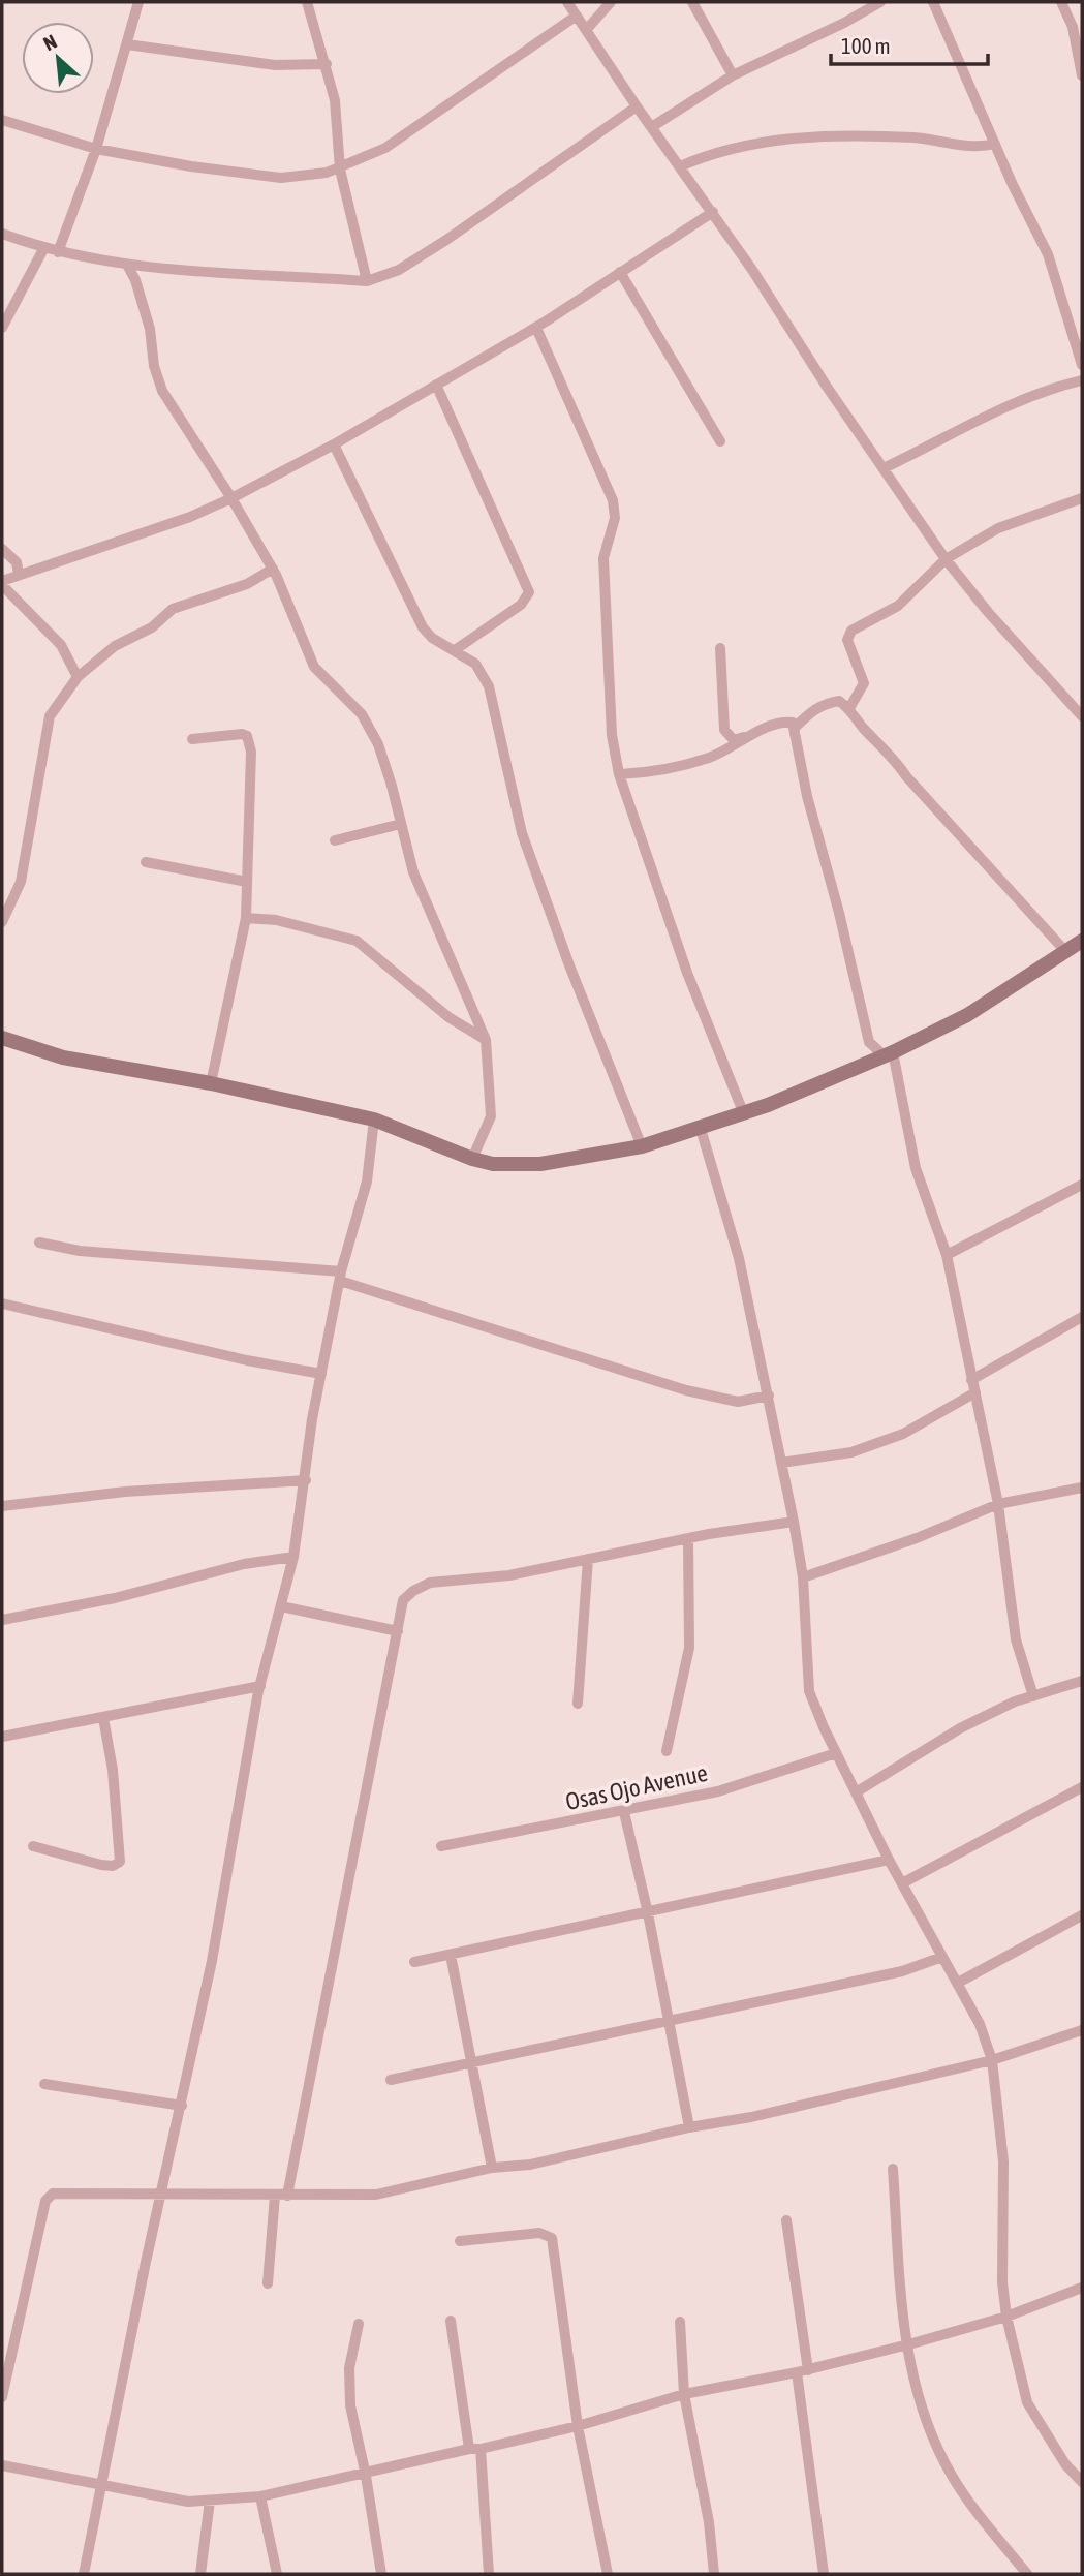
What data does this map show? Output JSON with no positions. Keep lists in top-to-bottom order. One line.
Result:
{"streets":{"street":["Osas Ojo Avenue"]},"scale_bar":"100 m","north":"top left"}
